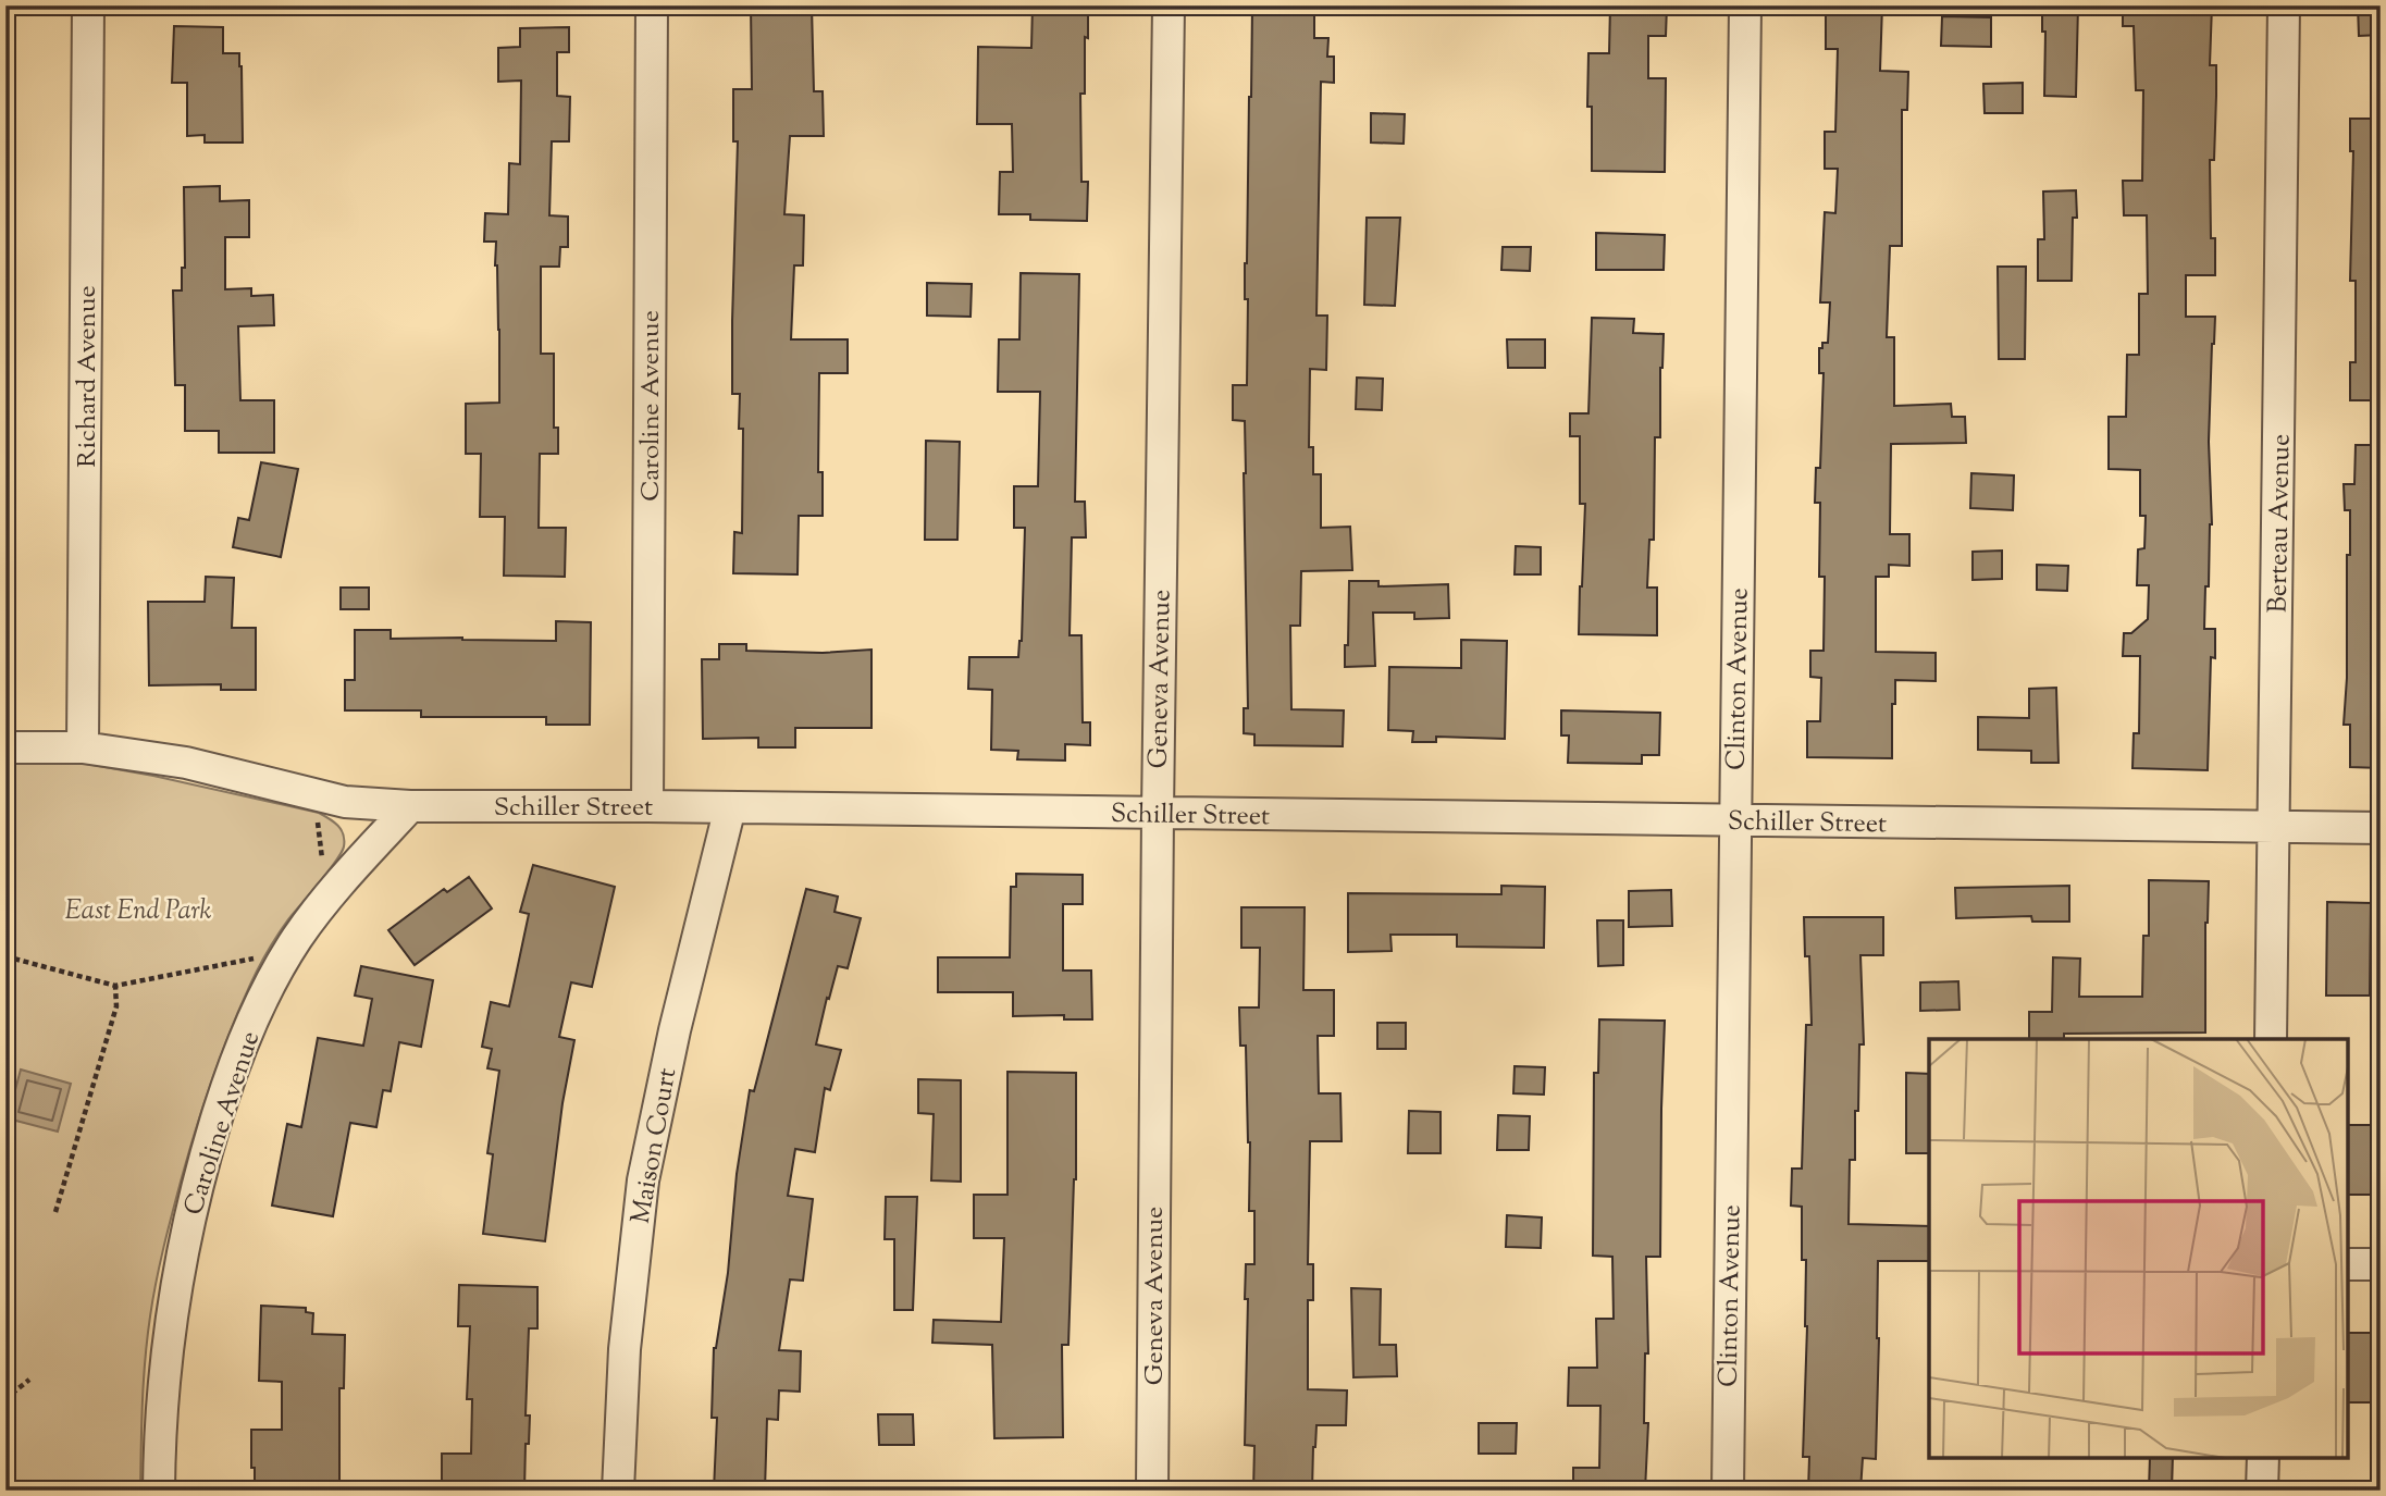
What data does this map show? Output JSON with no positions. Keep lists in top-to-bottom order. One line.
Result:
{"streets":{"street":["Richard Avenue","Caroline Avenue","Berteau Avenue","Geneva Avenue","Clinton Avenue","Schiller Street","Maison Court"]},"crossings":[["Richard Avenue","Schiller Street"],["Caroline Avenue","Schiller Street"],["Berteau Avenue","Schiller Street"],["Geneva Avenue","Schiller Street"],["Clinton Avenue","Schiller Street"],["Schiller Street","Maison Court"]],"parks":["East End Park"]}
